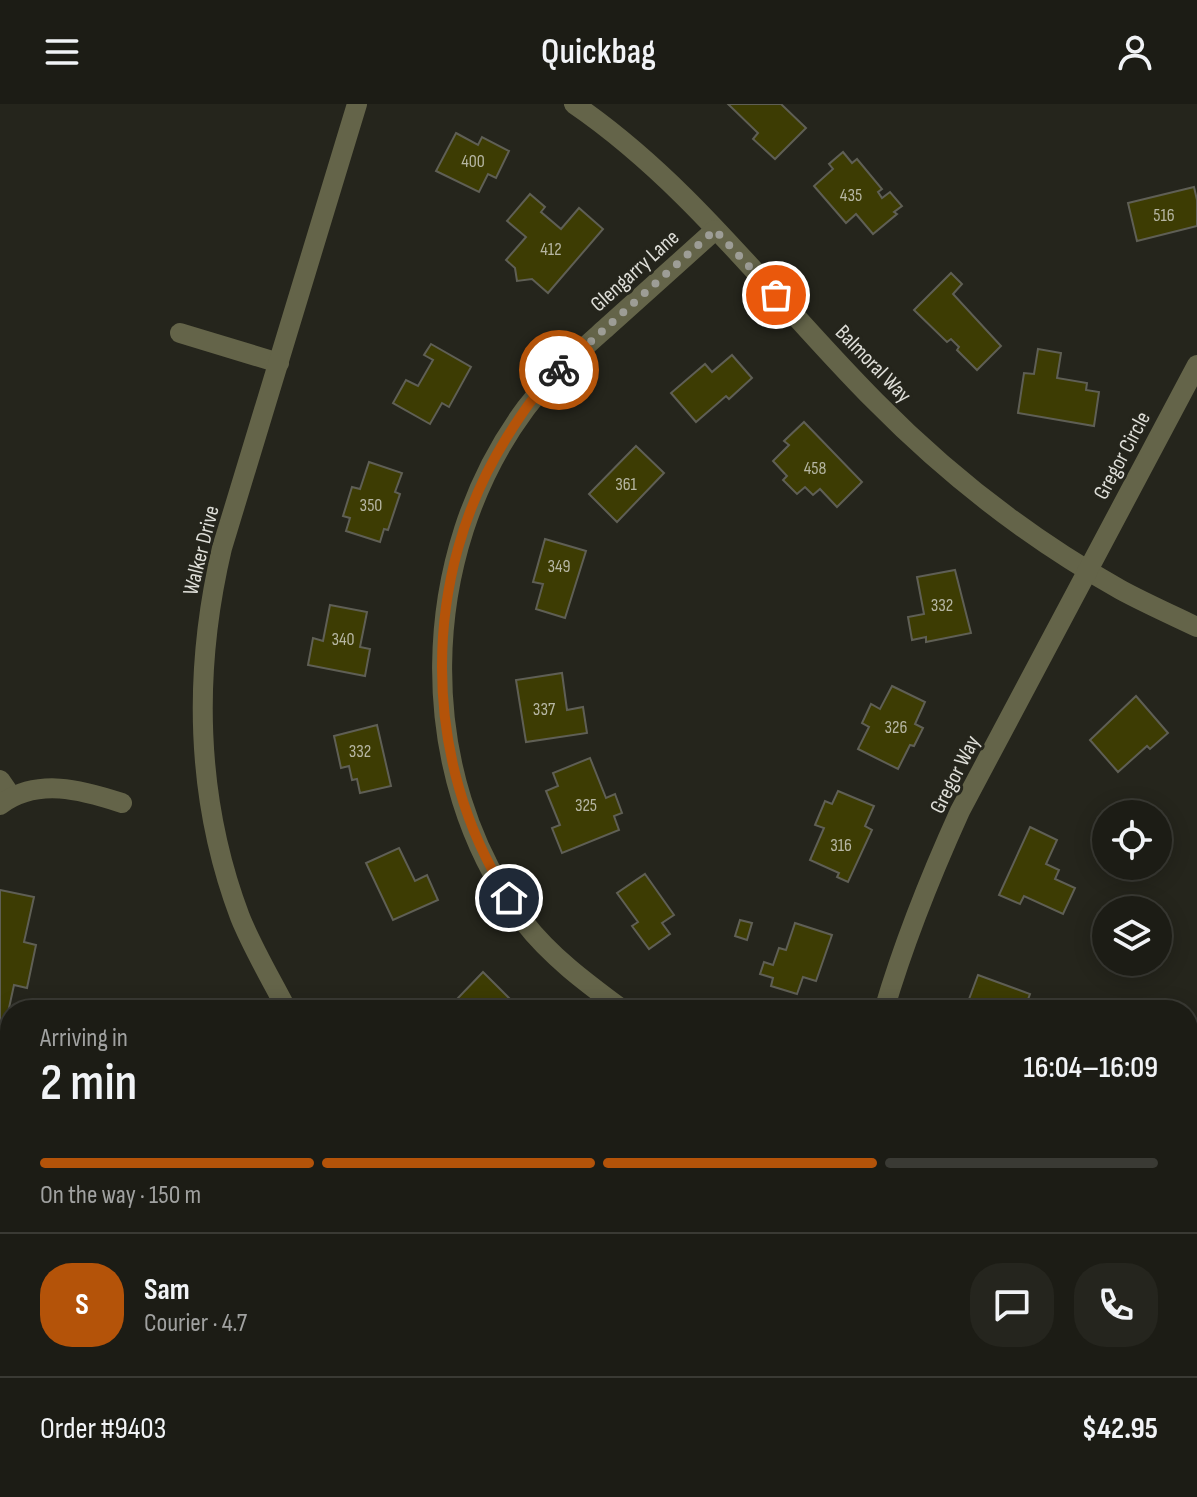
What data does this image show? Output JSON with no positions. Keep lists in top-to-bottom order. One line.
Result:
{"streets":{"street":["Glengarry Lane","Balmoral Way","Gregor Circle","Walker Drive","Gregor Way"]},"crossings":[["Glengarry Lane","Balmoral Way"],["Balmoral Way","Gregor Circle"],["Balmoral Way","Gregor Way"],["Gregor Circle","Gregor Way"]],"house_numbers":["400","435","516","412","458","361","350","349","332","340","337","326","332","325","316"],"page":{"header":"Quickbag","heading":["2 min","Arriving in","16:04–16:09"],"panel":["Sam","Courier · 4.7","Order #9403","$42.95"],"bar":"On the way · 150 m","round":"S"}}
